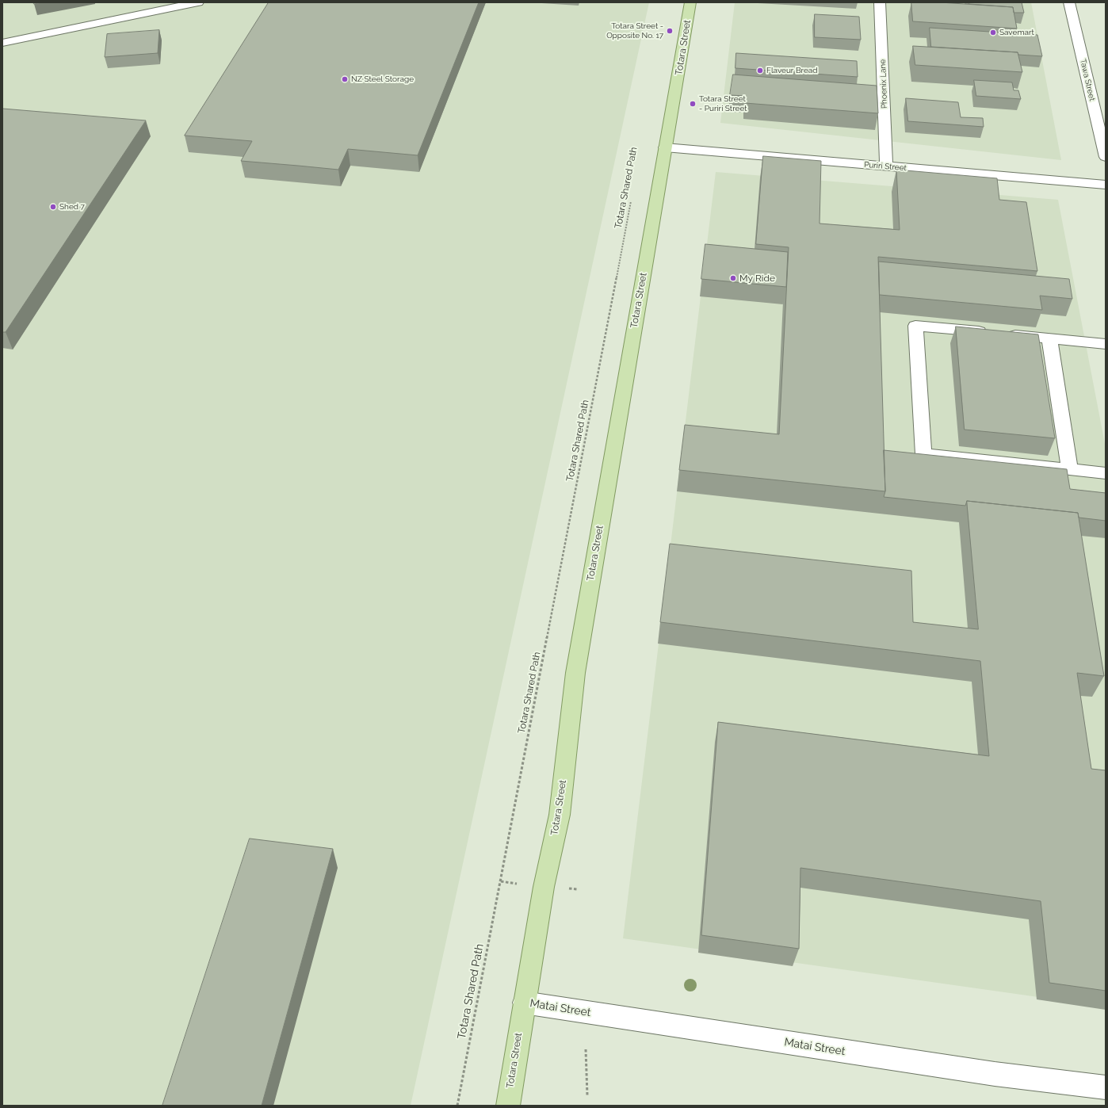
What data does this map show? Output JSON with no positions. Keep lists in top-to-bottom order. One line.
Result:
{"streets":{"main road":["Totara Street"],"street":["Tawa Street","Phoenix Lane","Puriri Street","Matai Street"],"path":["Totara Shared Path"]},"crossings":[["Totara Street","Puriri Street"],["Totara Street","Matai Street"],["Phoenix Lane","Puriri Street"]],"places":["Totara Street - Opposite No. 17","Savemart","Flaveur Bread","NZ Steel Storage","Totara Street - Puriri Street","Shed 7","My Ride"]}
